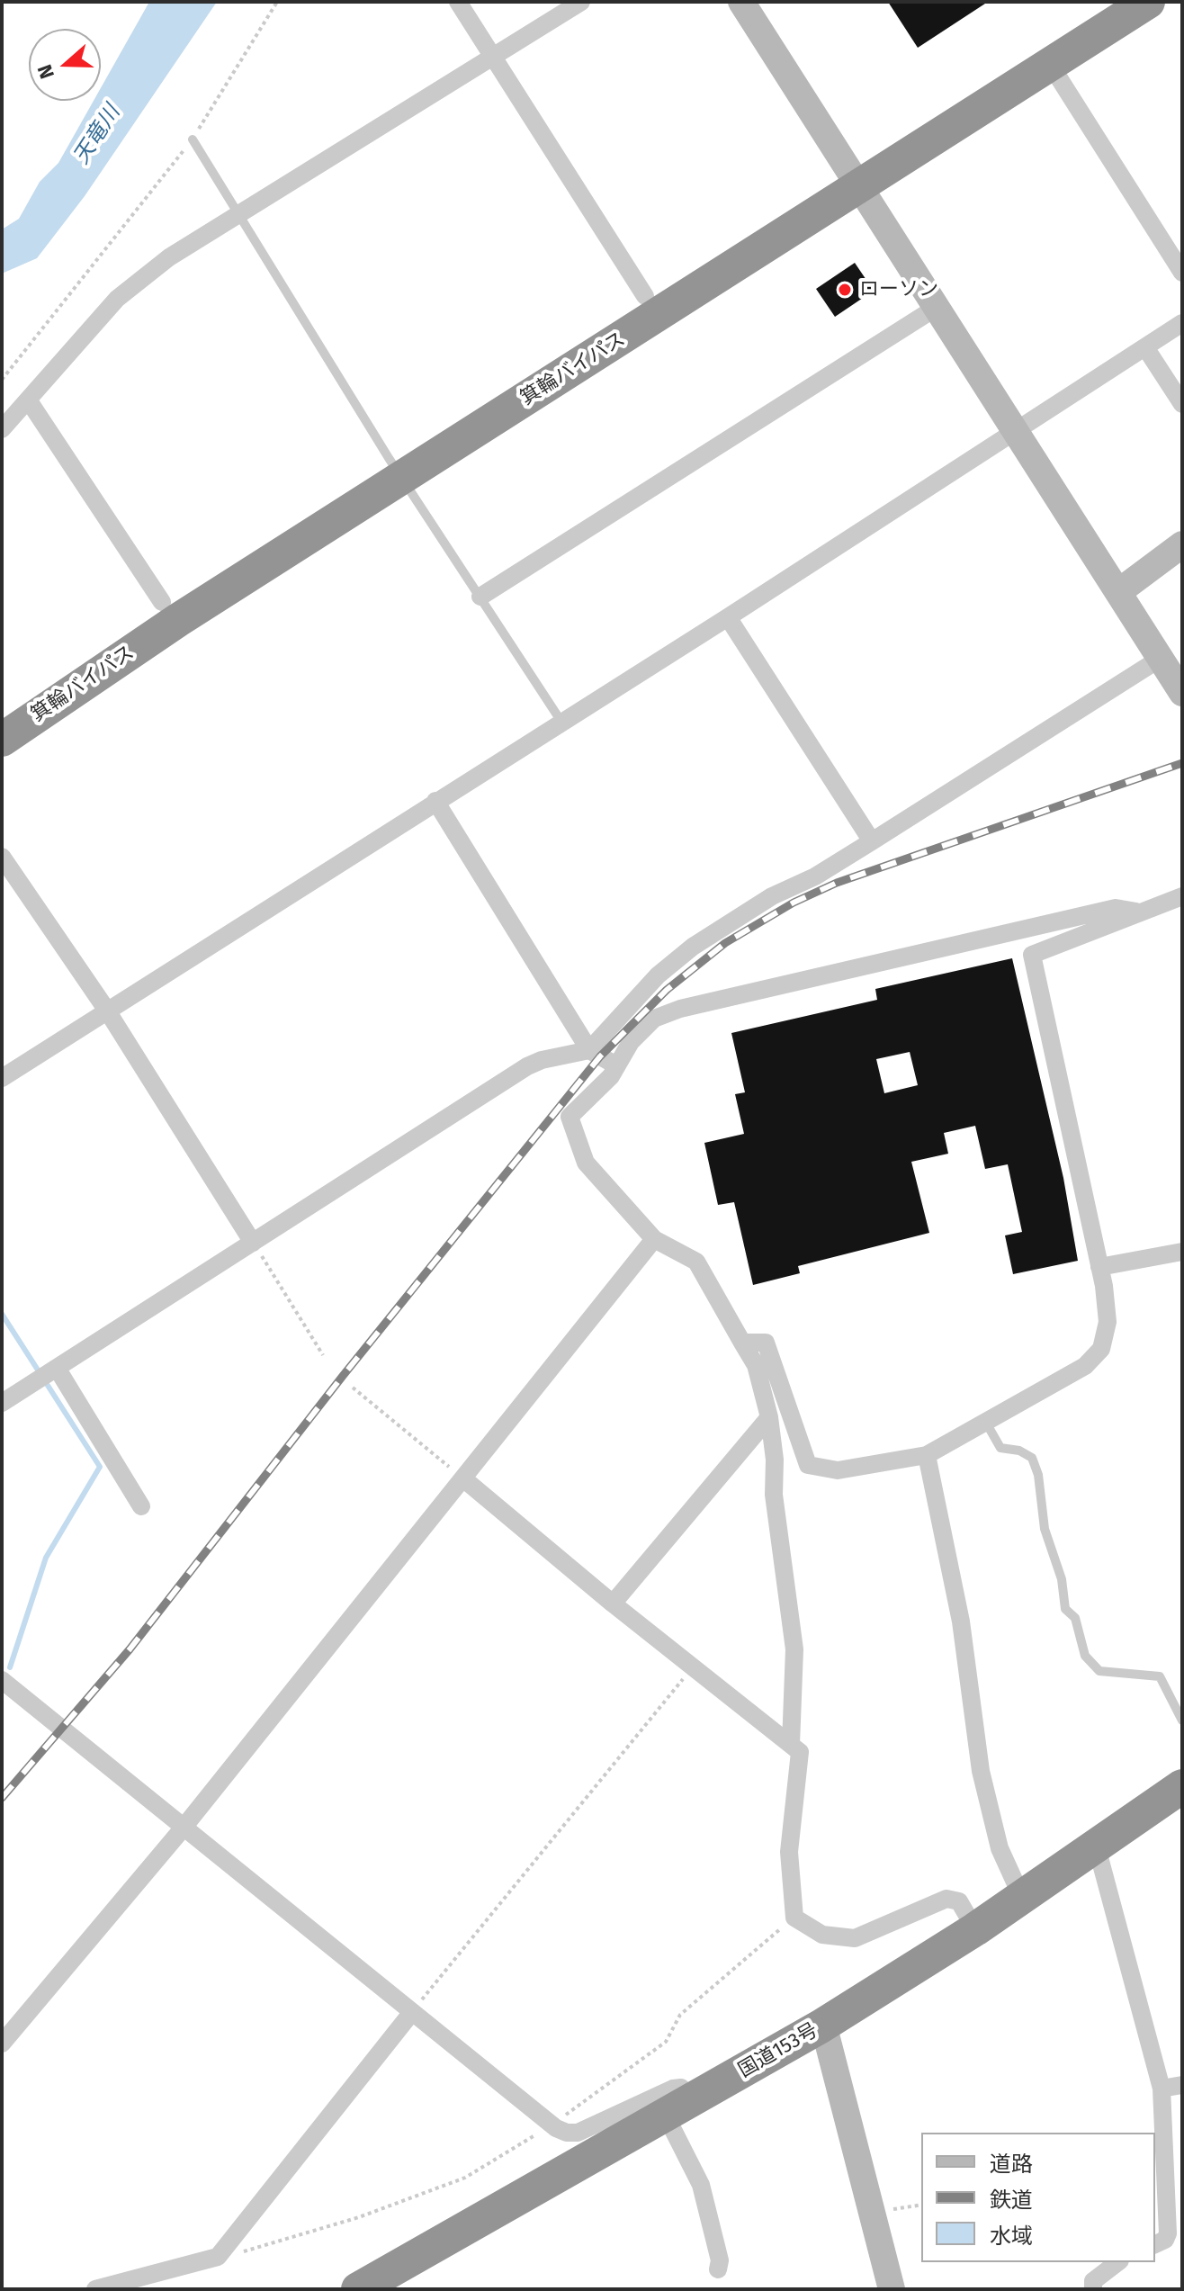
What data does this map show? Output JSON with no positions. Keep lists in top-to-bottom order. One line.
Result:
{"streets":{"highway":["箕輪バイパス","国道153号"]},"water":["天竜川"],"places":["ローソン"],"legend":["道路","鉄道","水域"],"north":"left"}
